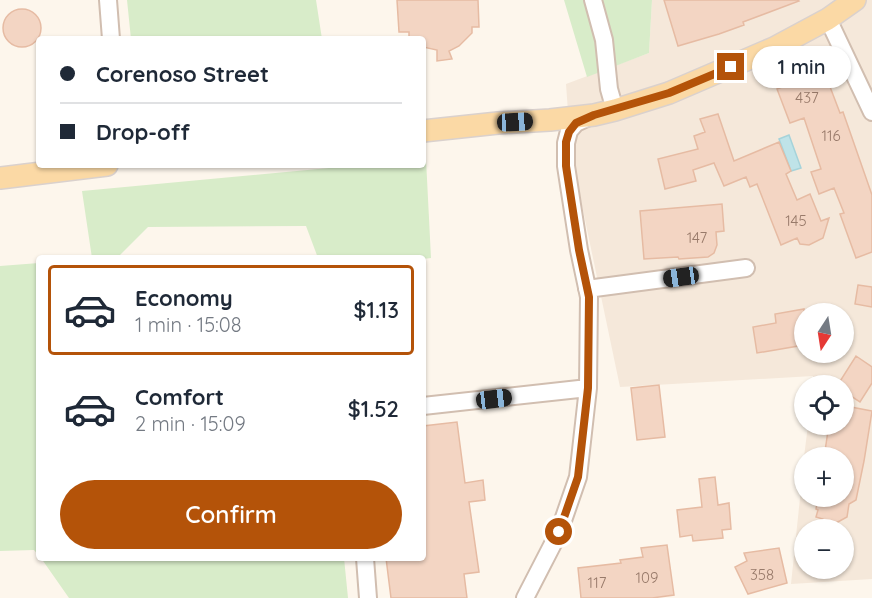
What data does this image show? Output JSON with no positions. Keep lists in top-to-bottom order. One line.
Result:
{"house_numbers":["437","116","145","147","358","109","117"],"north":"bottom","page":{"banner":["Corenoso Street","Drop-off"],"bubble":"1 min","list":[{"name":"Economy","note":"1 min · 15:08","value":"$1.13"},{"name":"Comfort","note":"2 min · 15:09","value":"$1.52"}],"map_buttons":["+","−"],"buttons":"Confirm"}}
